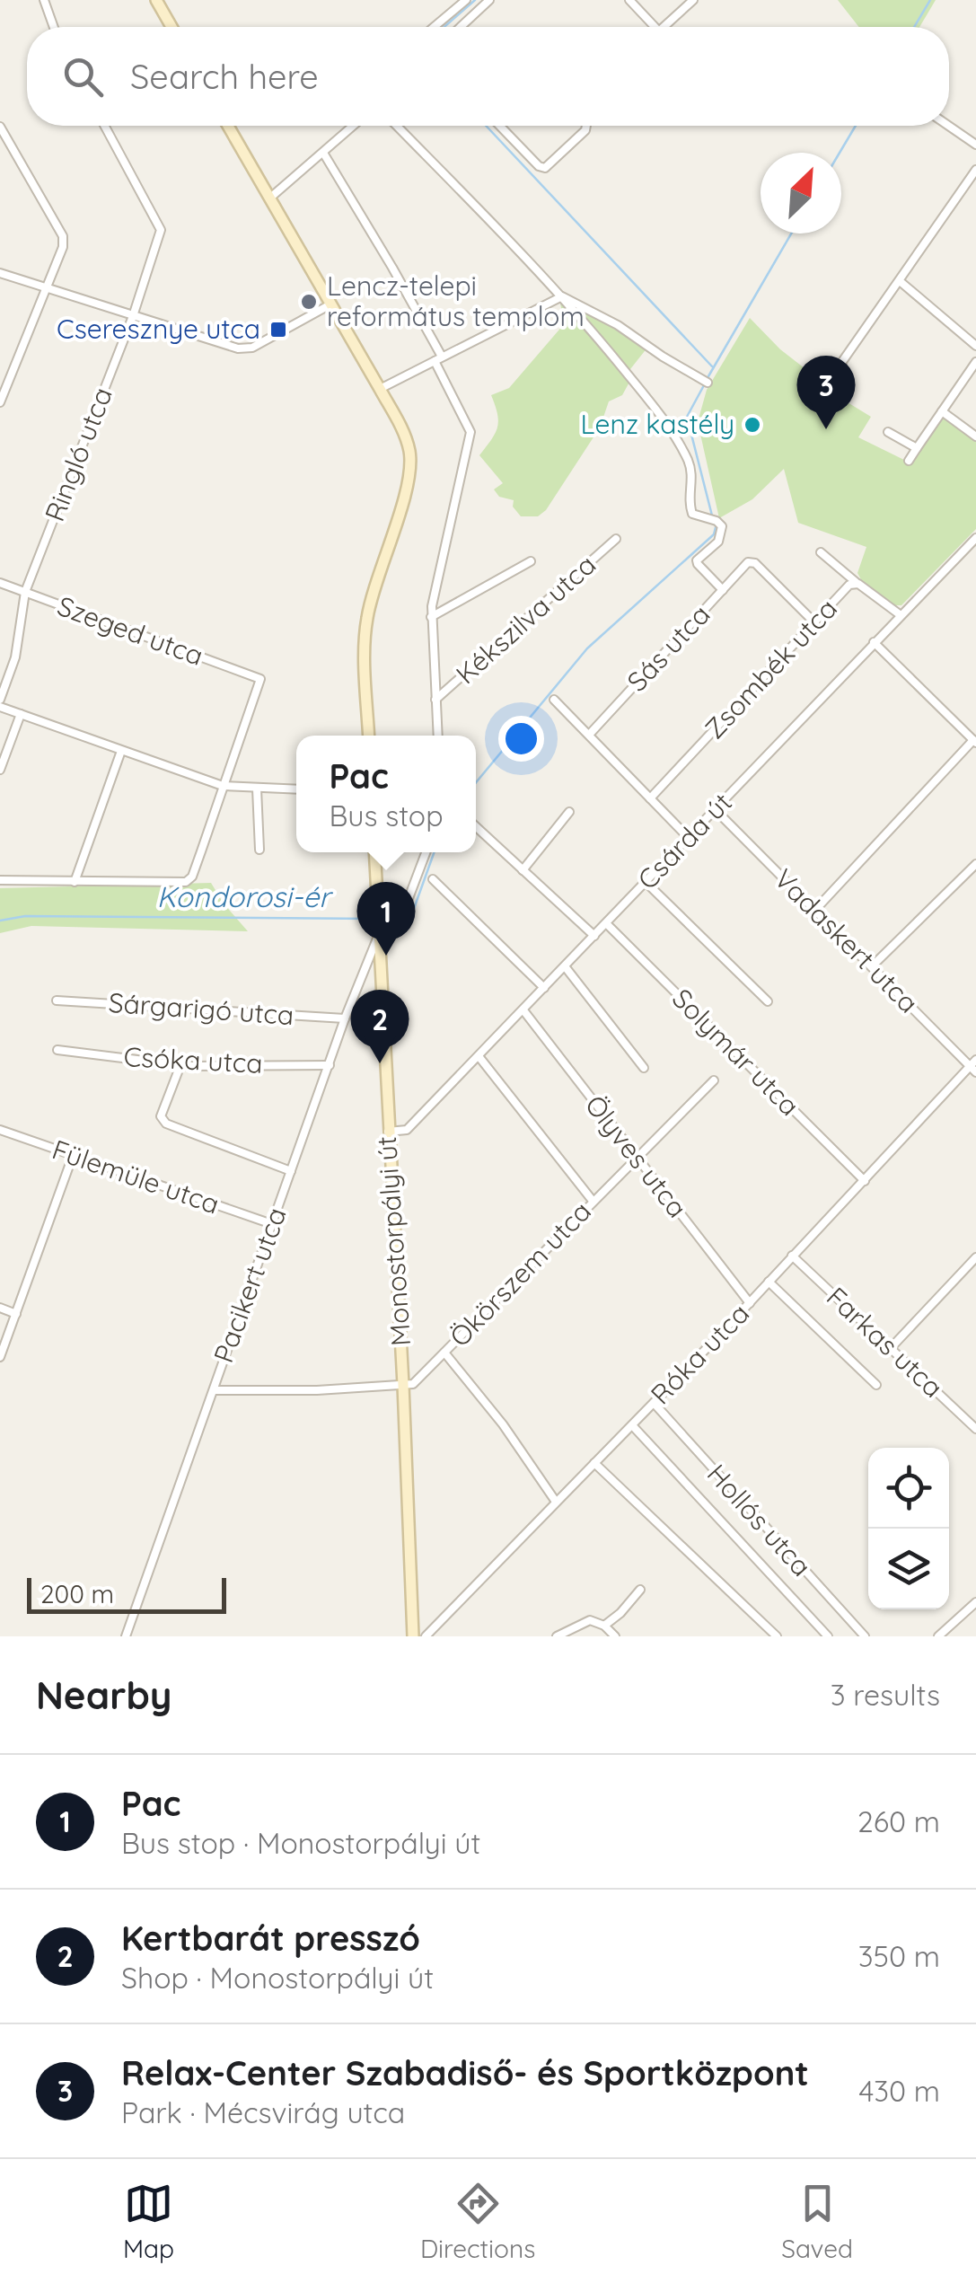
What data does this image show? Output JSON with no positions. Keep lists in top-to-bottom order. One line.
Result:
{"streets":{"street":["Ringló utca","Kékszilva utca","Szeged utca","Sás utca","Zsombék utca","Csárda út","Vadaskert utca","Sárgarigó utca","Solymár utca","Csóka utca","Ölyves utca","Fülemüle utca","Monostorpályi út","Ökörszem utca","Pacikert utca","Farkas utca","Róka utca","Hollós utca"]},"crossings":[["Ringló utca","Szeged utca"],["Sás utca","Zsombék utca"],["Zsombék utca","Csárda út"],["Csárda út","Vadaskert utca"],["Csárda út","Solymár utca"],["Csárda út","Ölyves utca"],["Csárda út","Monostorpályi út"],["Vadaskert utca","Róka utca"],["Sárgarigó utca","Pacikert utca"],["Solymár utca","Róka utca"],["Csóka utca","Pacikert utca"],["Ölyves utca","Ökörszem utca"],["Ölyves utca","Róka utca"],["Fülemüle utca","Pacikert utca"],["Monostorpályi út","Ökörszem utca"],["Monostorpályi út","Pacikert utca"],["Farkas utca","Róka utca"],["Róka utca","Hollós utca"]],"water":["Kondorosi-ér"],"places":{"other":["Lencz-telepi református templom","Lenz kastély"],"transit":["Cseresznye utca"]},"scale_bar":"200 m","north":"top right","page":{"search":"Search here","pins":["3","1","2"],"popup":["Pac","Bus stop"],"scale":"200 m","heading":["Nearby","3 results"],"list":[{"mark":"1","name":"Pac","note":"Bus stop · Monostorpályi út","value":"260 m"},{"mark":"2","name":"Kertbarát presszó","note":"Shop · Monostorpályi út","value":"350 m"},{"mark":"3","name":"Relax-Center Szabadiső- és Sportközpont","note":"Park · Mécsvirág utca","value":"430 m"}],"nav":["Map","Directions","Saved"]}}
